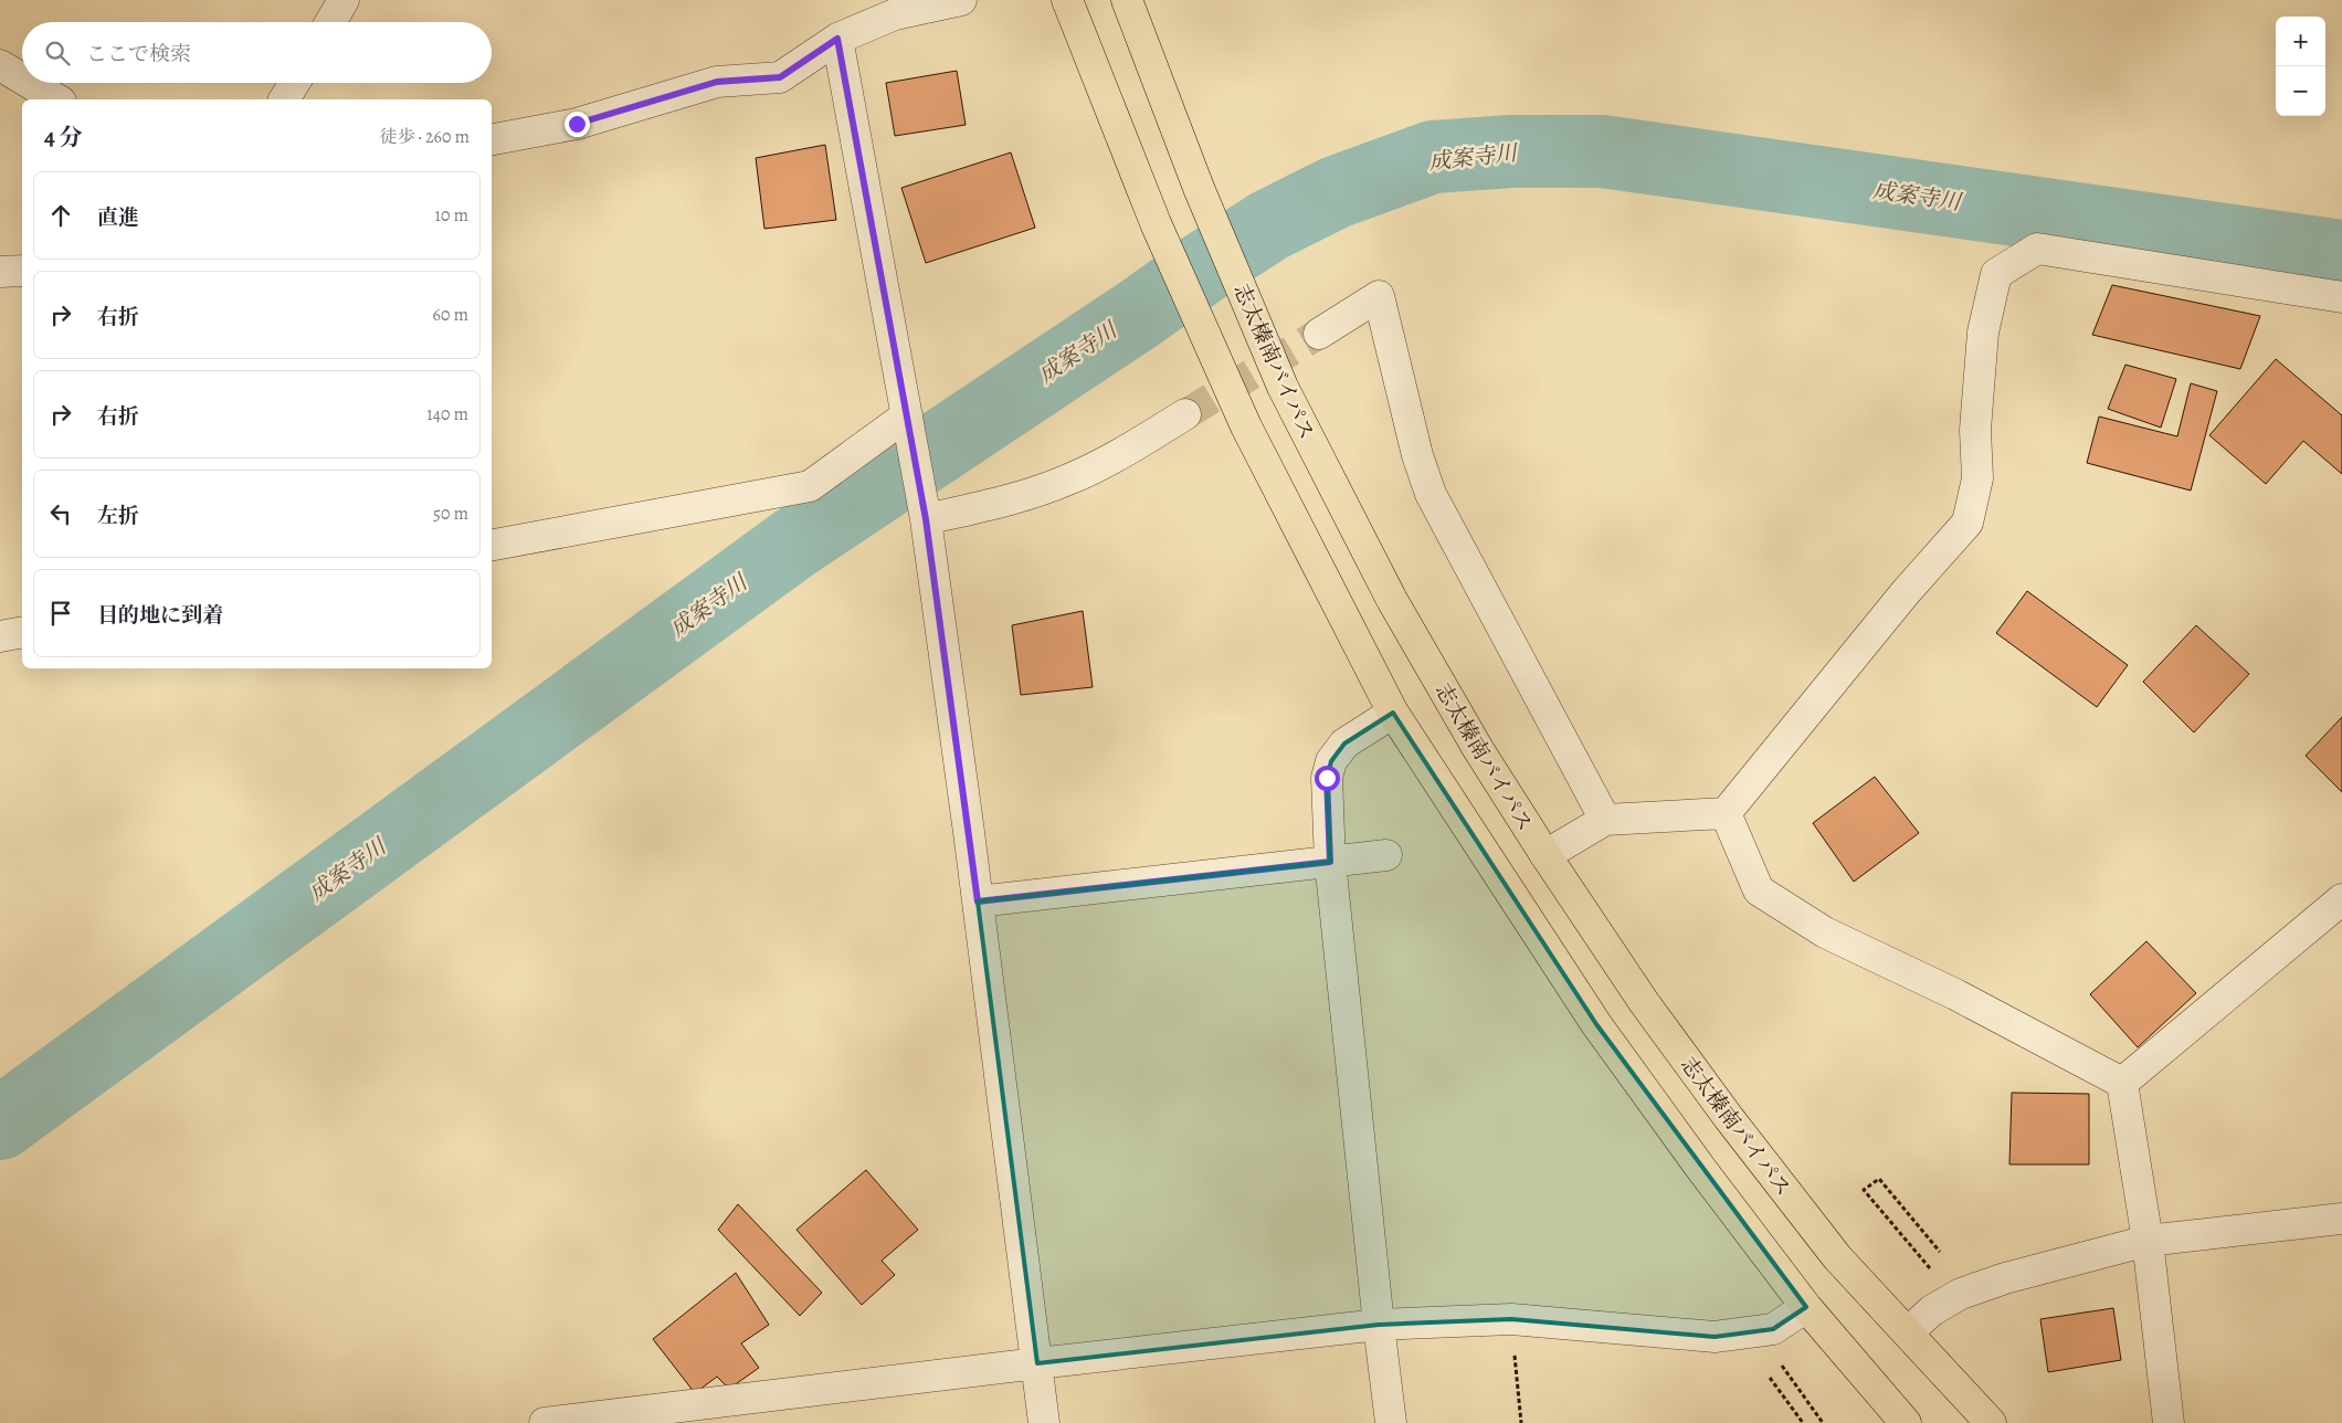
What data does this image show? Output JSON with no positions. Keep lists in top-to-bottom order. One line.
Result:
{"streets":{"highway":["志太榛南バイパス"]},"water":["成案寺川"],"page":{"map_buttons":["+","−"],"search":"ここで検索","heading":["4 分","徒歩 · 260 m"],"list":[["直進","10 m"],["右折","60 m"],["右折","140 m"],["左折","50 m"],"目的地に到着"]}}
